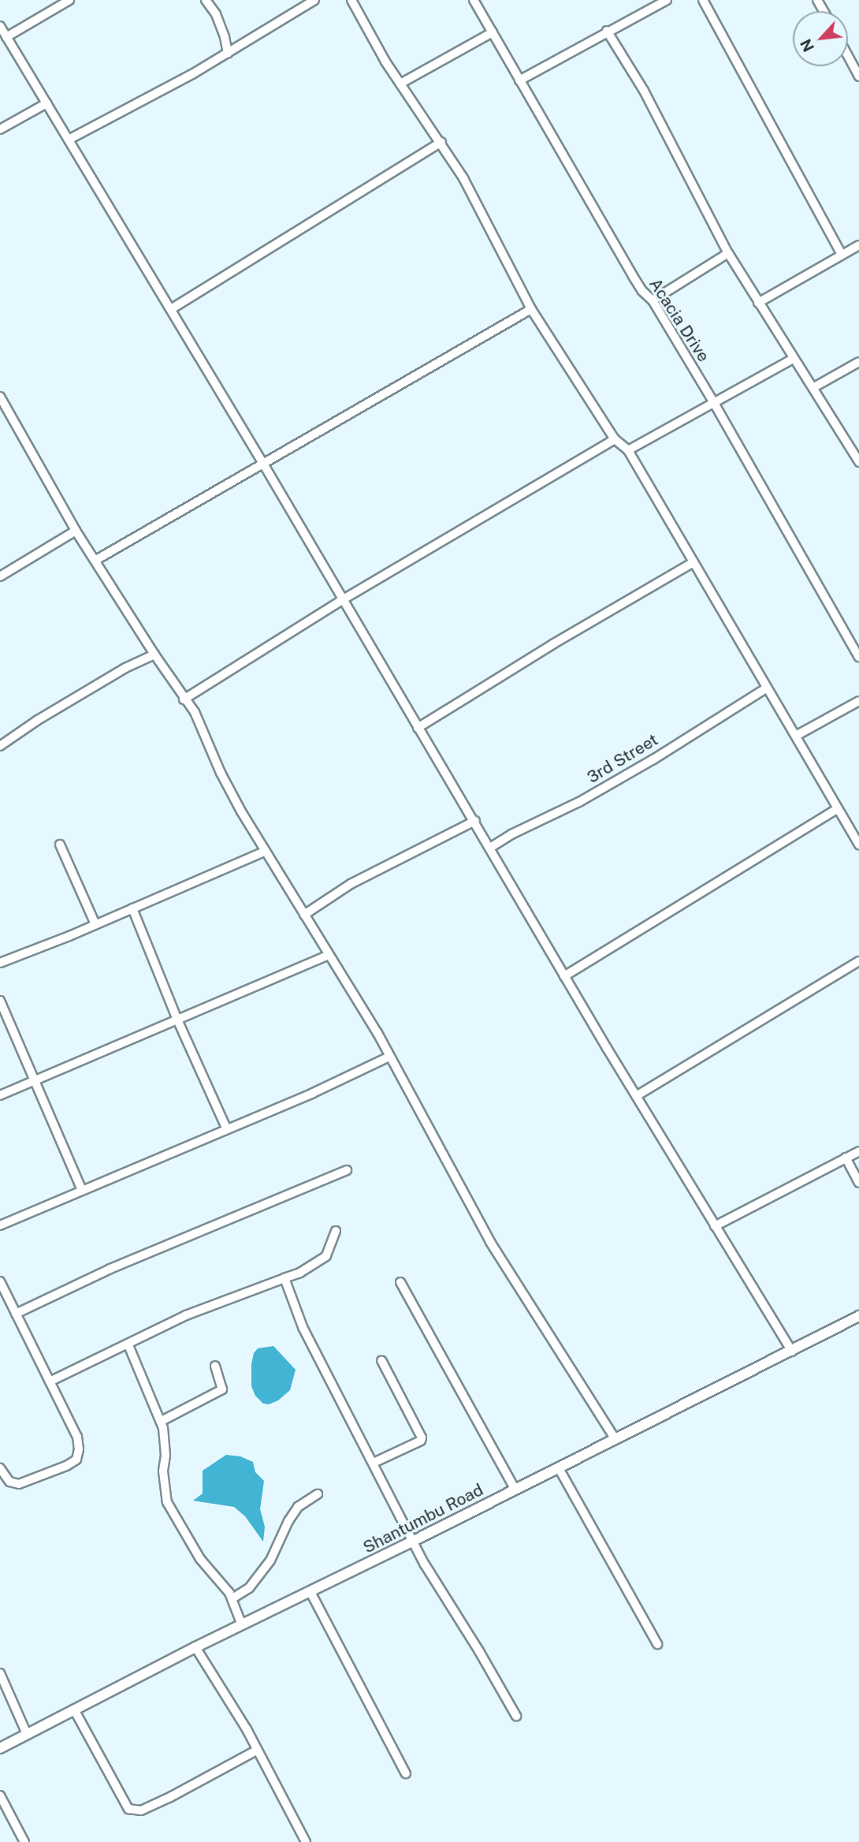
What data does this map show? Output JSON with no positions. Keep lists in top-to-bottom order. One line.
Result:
{"streets":{"street":["Acacia Drive","3rd Street","Shantumbu Road"]},"north":"bottom left"}
